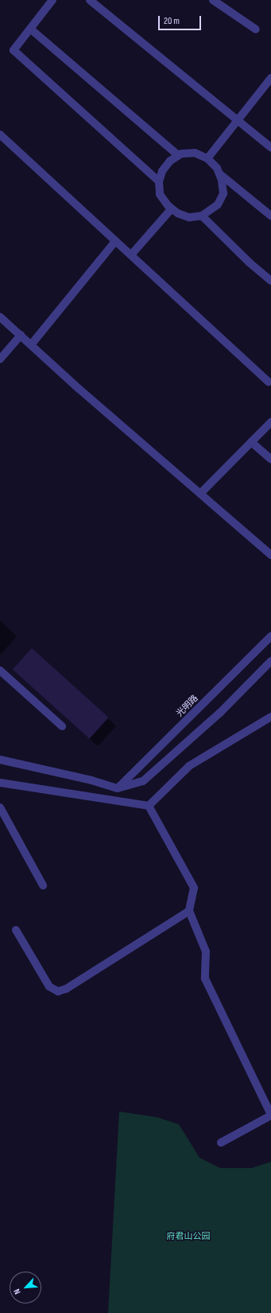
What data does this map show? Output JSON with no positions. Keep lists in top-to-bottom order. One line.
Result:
{"streets":{"street":["光明路"]},"parks":["府君山公园"],"scale_bar":"20 m","north":"bottom left"}
